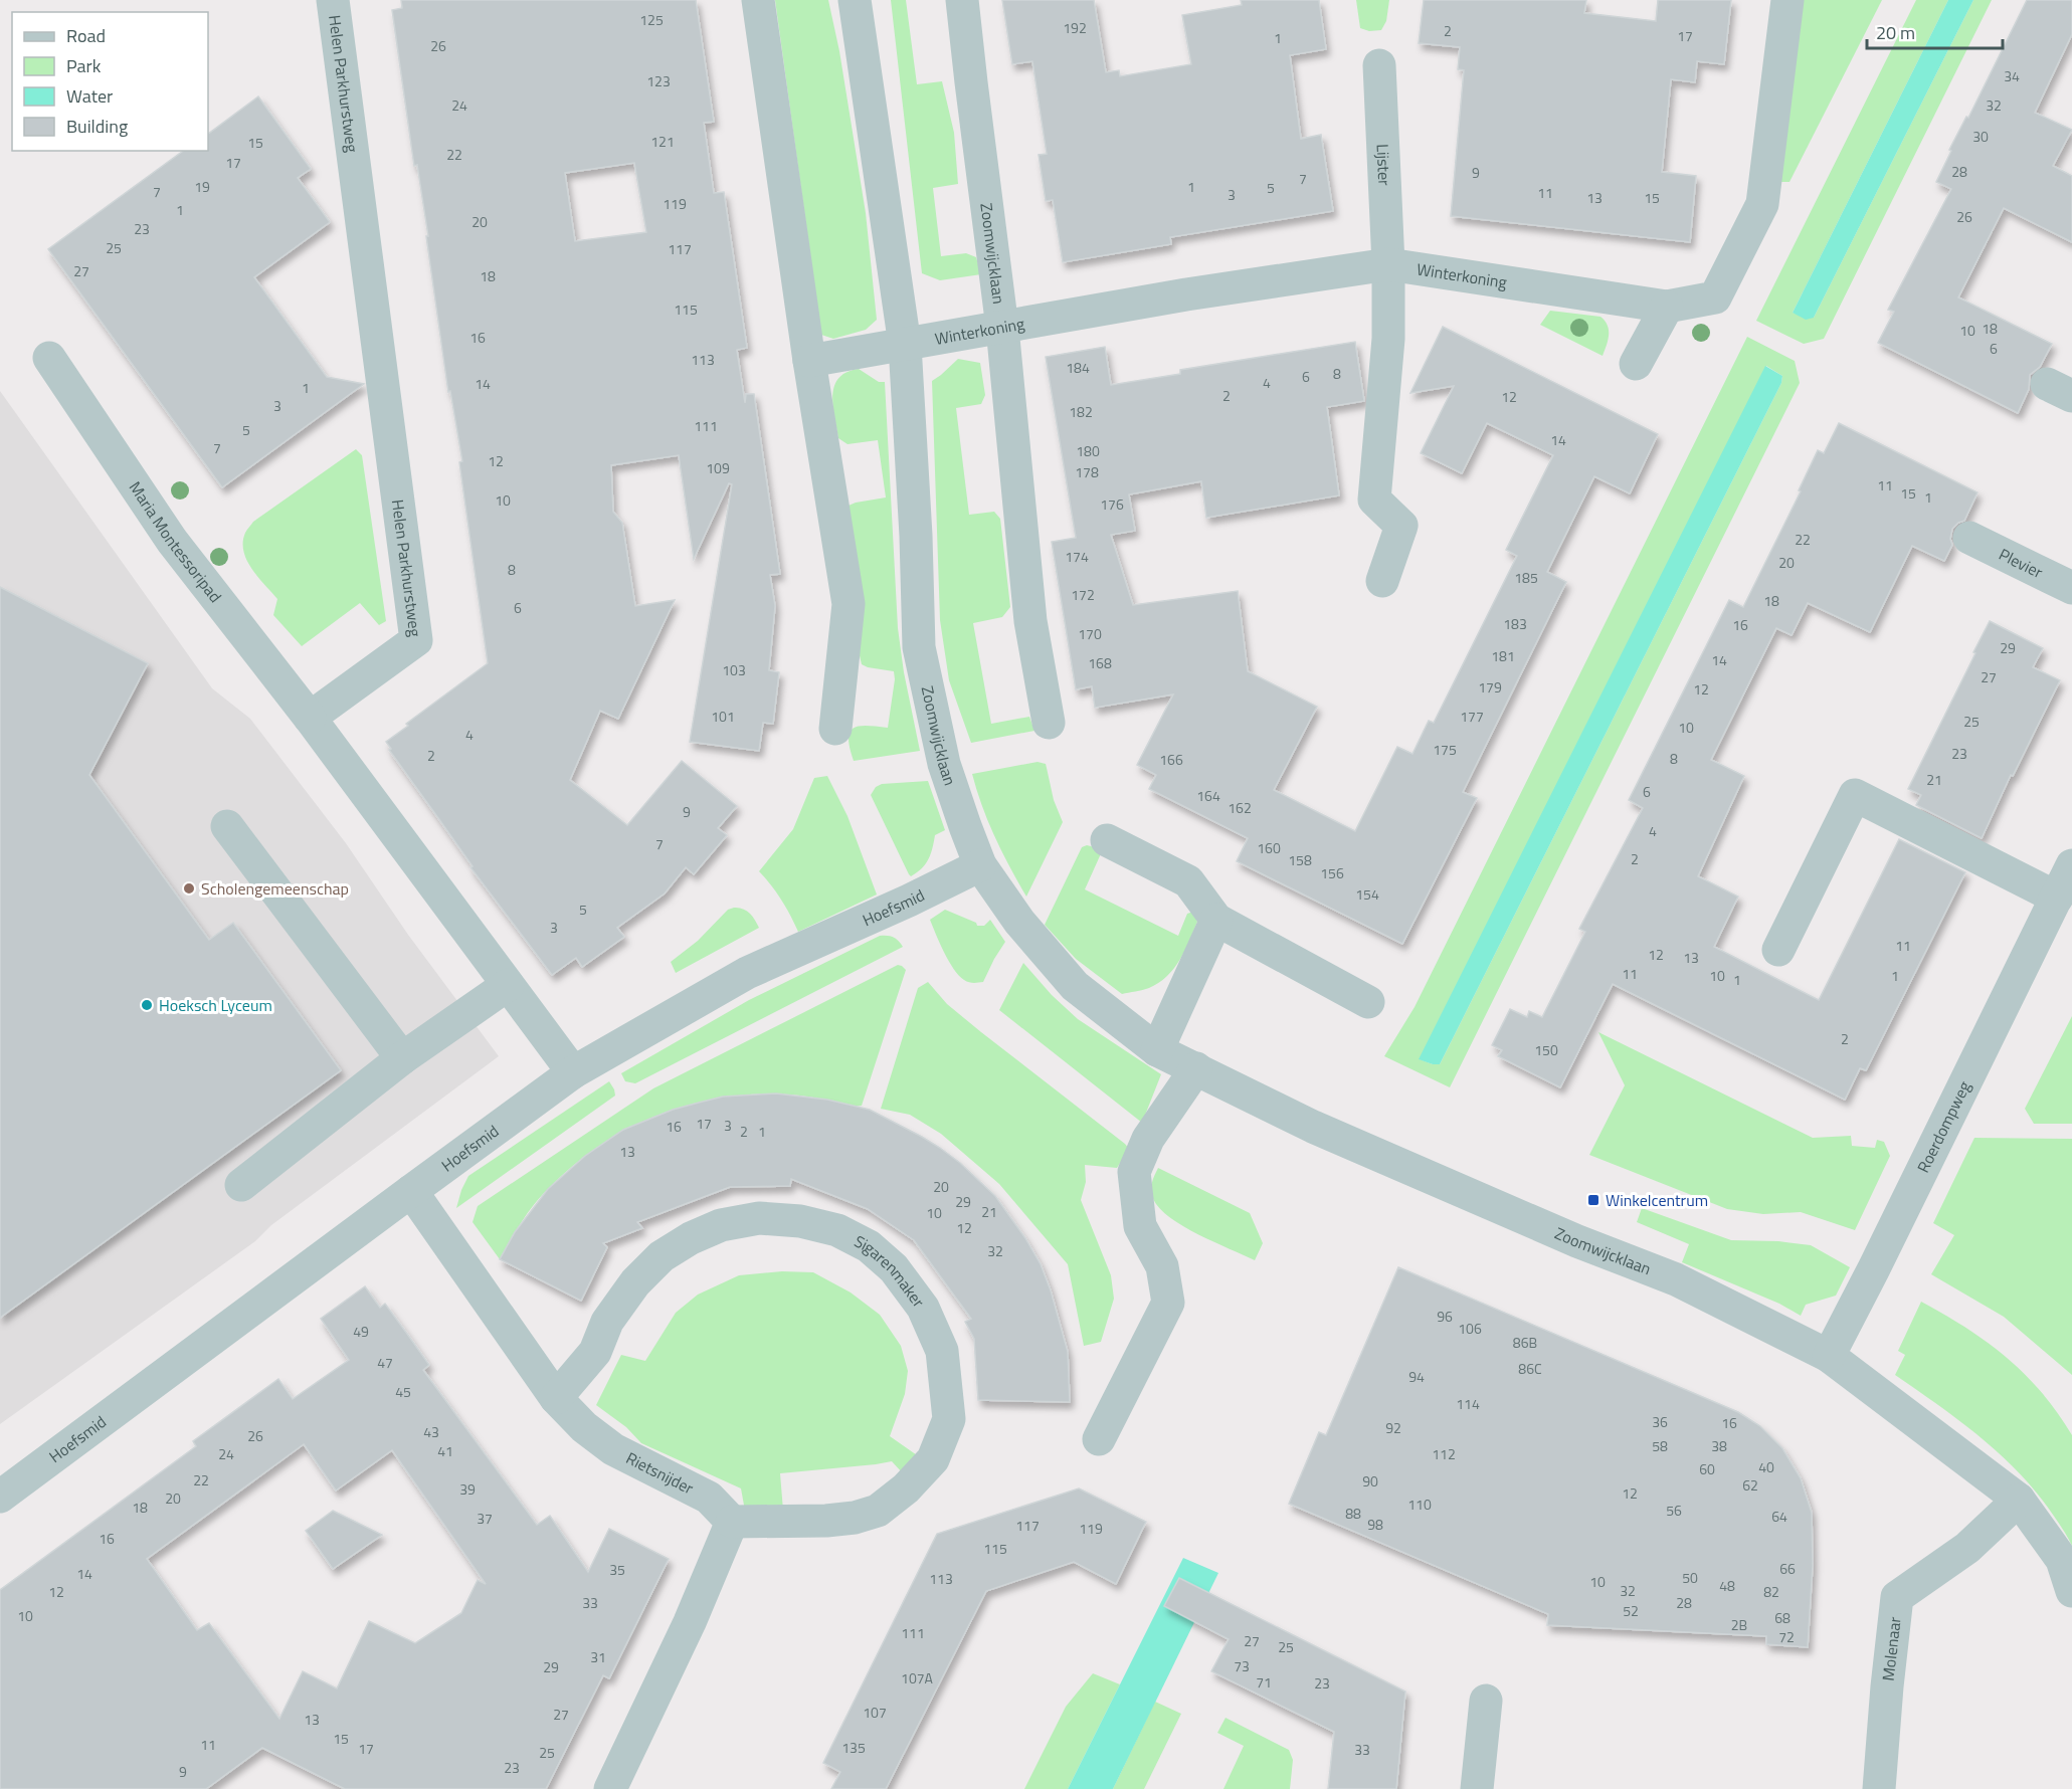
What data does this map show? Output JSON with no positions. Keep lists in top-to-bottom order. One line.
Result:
{"streets":{"street":["Helen Parkhurstweg","Lijster","Zoomwijcklaan","Winterkoning","Maria Montessoripad","Plevier","Hoefsmid","Roerdompweg","Sigarenmaker","Rietsnijder","Molenaar"]},"crossings":[["Helen Parkhurstweg","Maria Montessoripad"],["Lijster","Winterkoning"],["Zoomwijcklaan","Winterkoning"],["Zoomwijcklaan","Hoefsmid"],["Zoomwijcklaan","Roerdompweg"],["Zoomwijcklaan","Molenaar"],["Hoefsmid","Rietsnijder"],["Sigarenmaker","Rietsnijder"]],"places":{"other":["Scholengemeenschap","Hoeksch Lyceum"],"transit":["Winkelcentrum"]},"house_numbers":["125","192","2","17","1","26","34","123","24","32","30","121","15","22","17","28","9","7","19","1","5","7","11","3","13","15","119","1","26","20","23","25","117","27","18","115","18","10","16","6","113","184","8","6","4","14","1","2","12","3","182","111","5","14","7","180","12","109","178","11","15","1","10","176","22","174","20","8","185","172","18","6","183","16","170","29","181","14","168","103","27","179","12","101","177","25","10","4","175","23","2","8","166","21","6","164","162","9","4","7","160","2","158","156","154","5","3","11","12","13","11","10","1","1","2","150","17","3","16","2","1","13","20","29","21","10","12","32","96","106","49","86B","47","86C","94","45","114","36","16","92","43","26","58","38","41","24","112","40","60","22","90","62","39","12","20","110","18","56","88","64","37","98","117","119","16","115","66","35","14","50","113","10","48","32","12","82","33","28","52","10","68","2B","111","72","27","25","31","73","29","107A","71","23","107","27","13","15","11","135","17","33","25","23","9"],"legend":["Road","Park","Water","Building"],"scale_bar":"20 m"}
